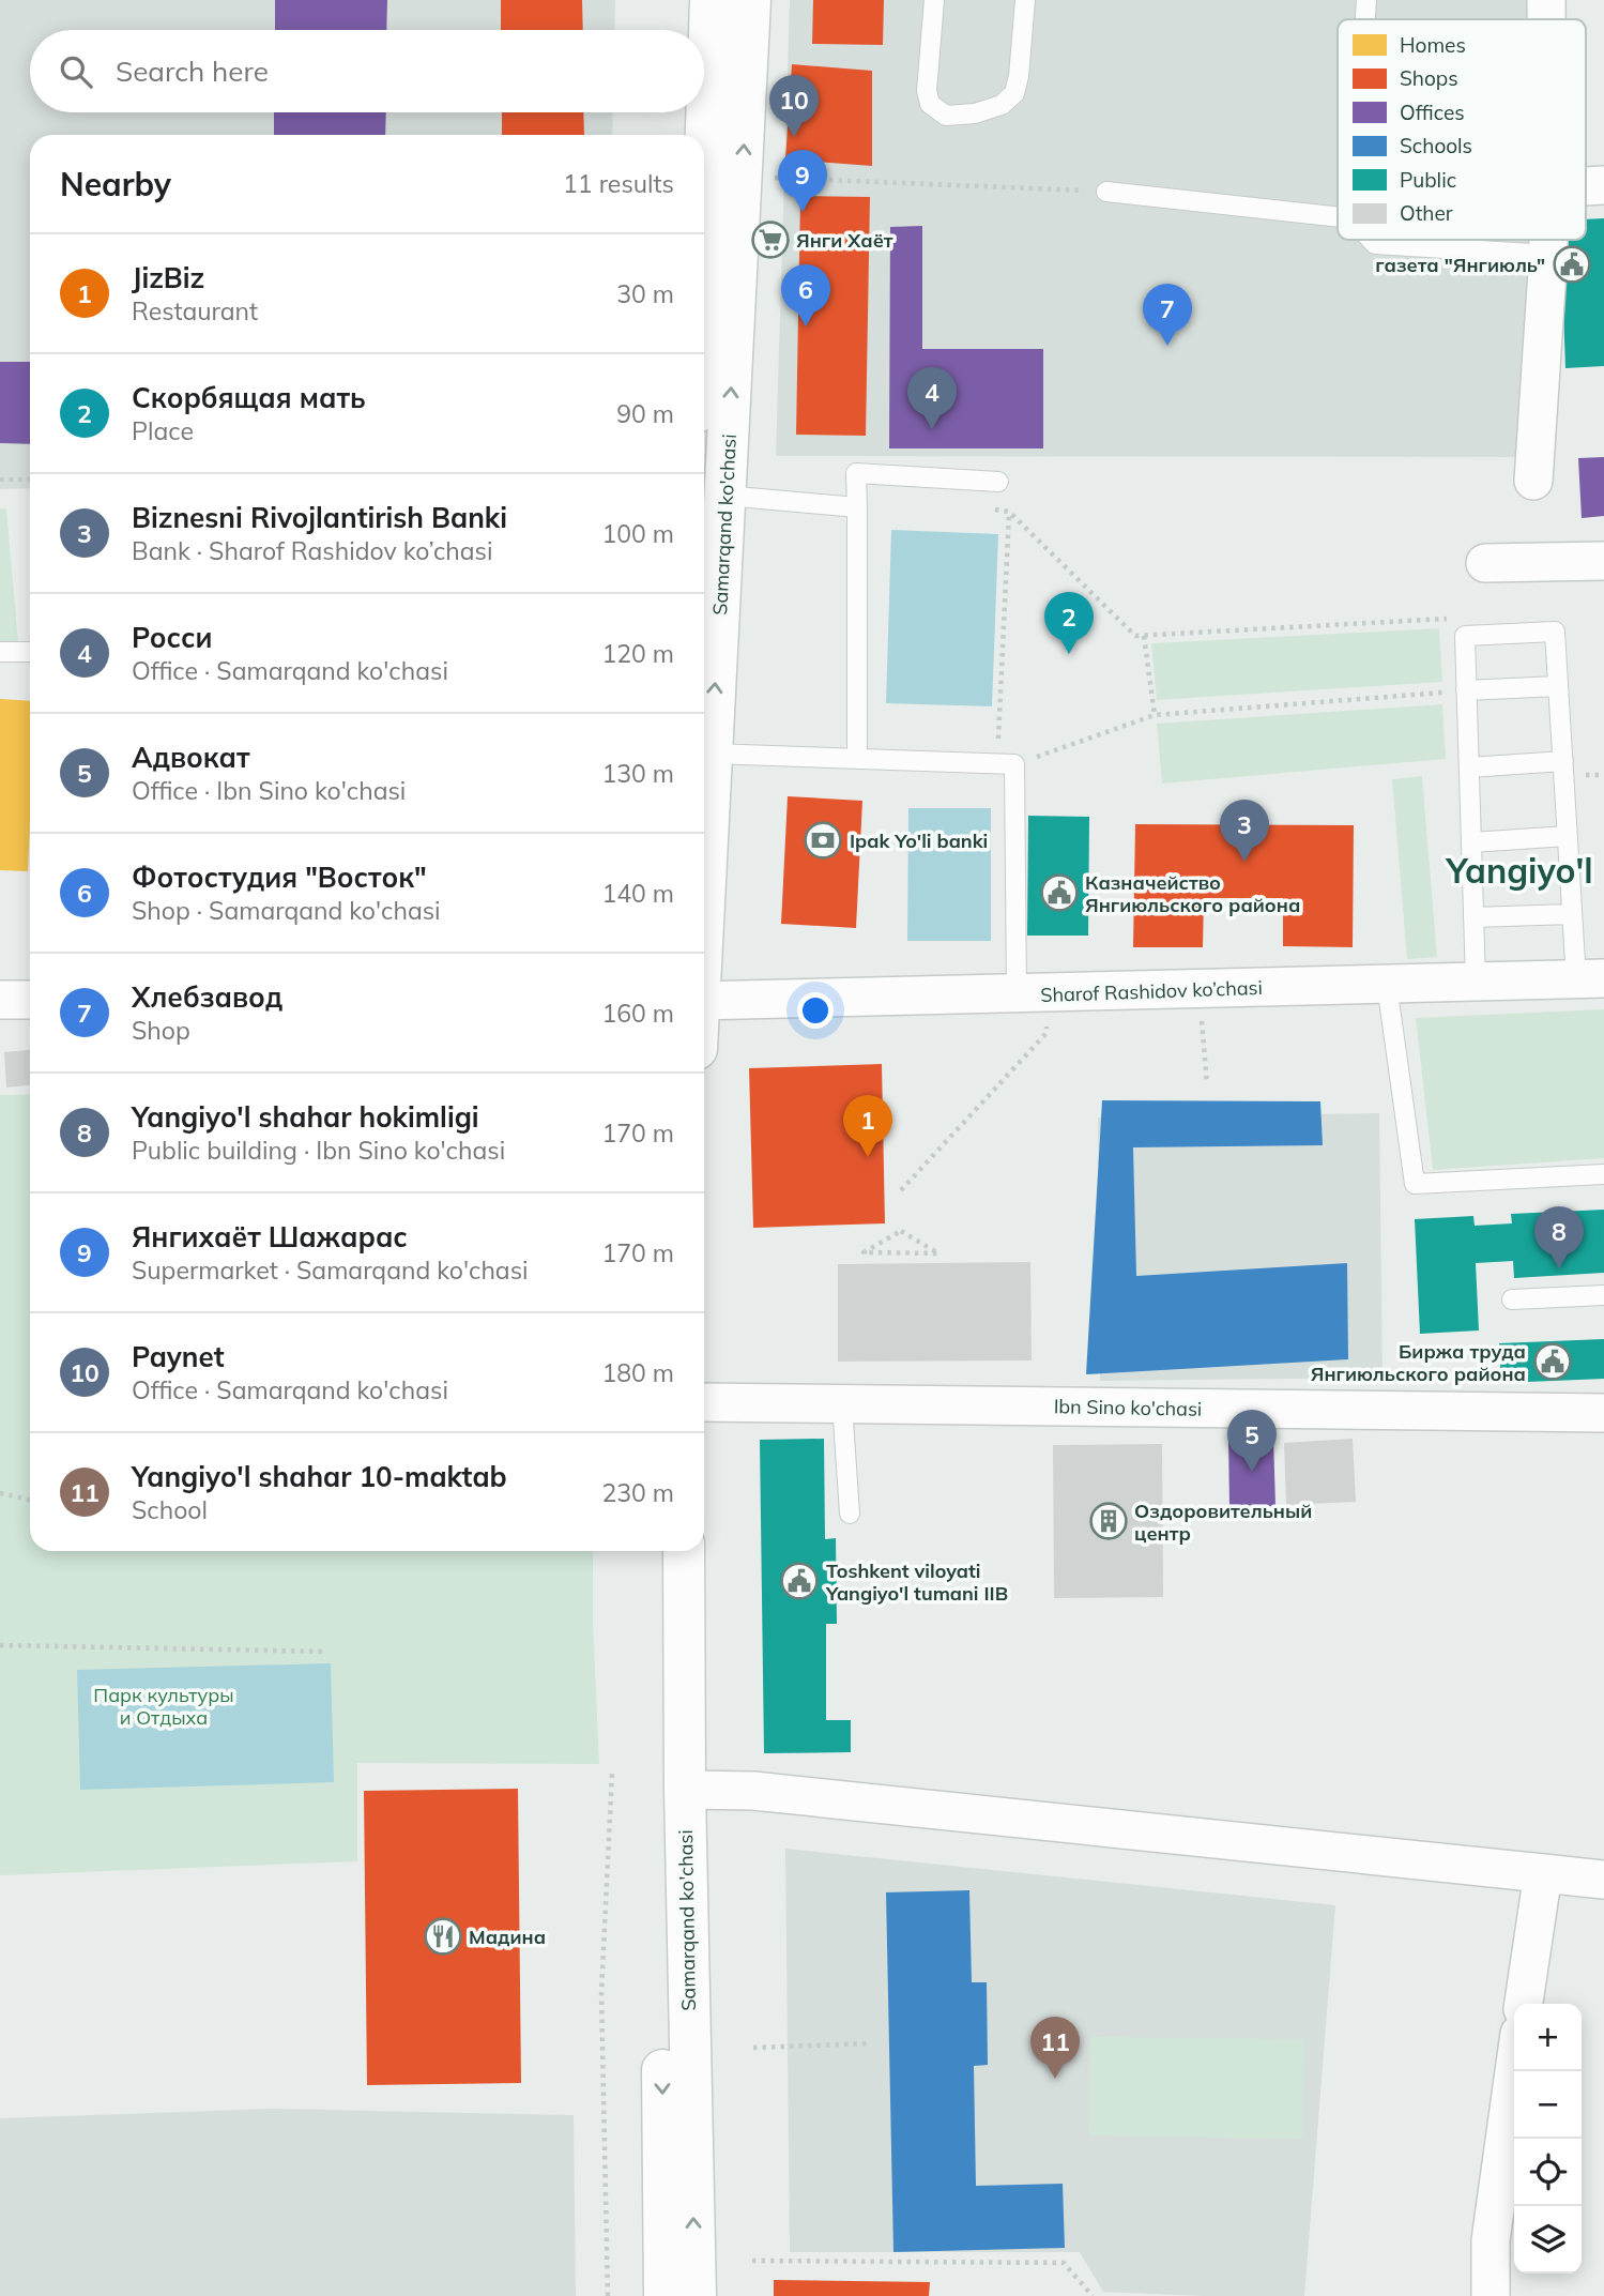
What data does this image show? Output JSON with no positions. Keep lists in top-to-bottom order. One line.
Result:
{"streets":{"main road":["Samarqand ko'chasi"],"street":["Sharof Rashidov ko’chasi","Ibn Sino ko'chasi"]},"districts":["Yangiyo'l"],"parks":["Парк культуры и Отдыха"],"places":{"supermarket":["Янги Хаёт"],"public building":["газета \"Янгиюль\"","Казначейство Янгиюльского района","Биржа труда Янгиюльского района","Toshkent viloyati Yangiyo'l tumani IIB"],"bank":["Ipak Yo'li banki"],"building":["Оздоровительный центр"],"restaurant":["Мадина"]},"legend":["Homes","Shops","Offices","Schools","Public","Other"],"page":{"search":"Search here","pins":["10","9","6","7","4","2","3","1","8","5","11"],"heading":["Nearby","11 results"],"list":[{"mark":"1","name":"JizBiz","note":"Restaurant","value":"30 m"},{"mark":"2","name":"Скорбящая мать","note":"Place","value":"90 m"},{"mark":"3","name":"Biznesni Rivojlantirish Banki","note":"Bank · Sharof Rashidov ko’chasi","value":"100 m"},{"mark":"4","name":"Росси","note":"Office · Samarqand ko'chasi","value":"120 m"},{"mark":"5","name":"Адвокат","note":"Office · Ibn Sino ko'chasi","value":"130 m"},{"mark":"6","name":"Фотостудия \"Восток\"","note":"Shop · Samarqand ko'chasi","value":"140 m"},{"mark":"7","name":"Хлебзавод","note":"Shop","value":"160 m"},{"mark":"8","name":"Yangiyo'l shahar hokimligi","note":"Public building · Ibn Sino ko'chasi","value":"170 m"},{"mark":"9","name":"Янгихаёт Шажарас","note":"Supermarket · Samarqand ko'chasi","value":"170 m"},{"mark":"10","name":"Paynet","note":"Office · Samarqand ko'chasi","value":"180 m"},{"mark":"11","name":"Yangiyo'l shahar 10-maktab","note":"School","value":"230 m"}],"map_buttons":["+","−"]}}
